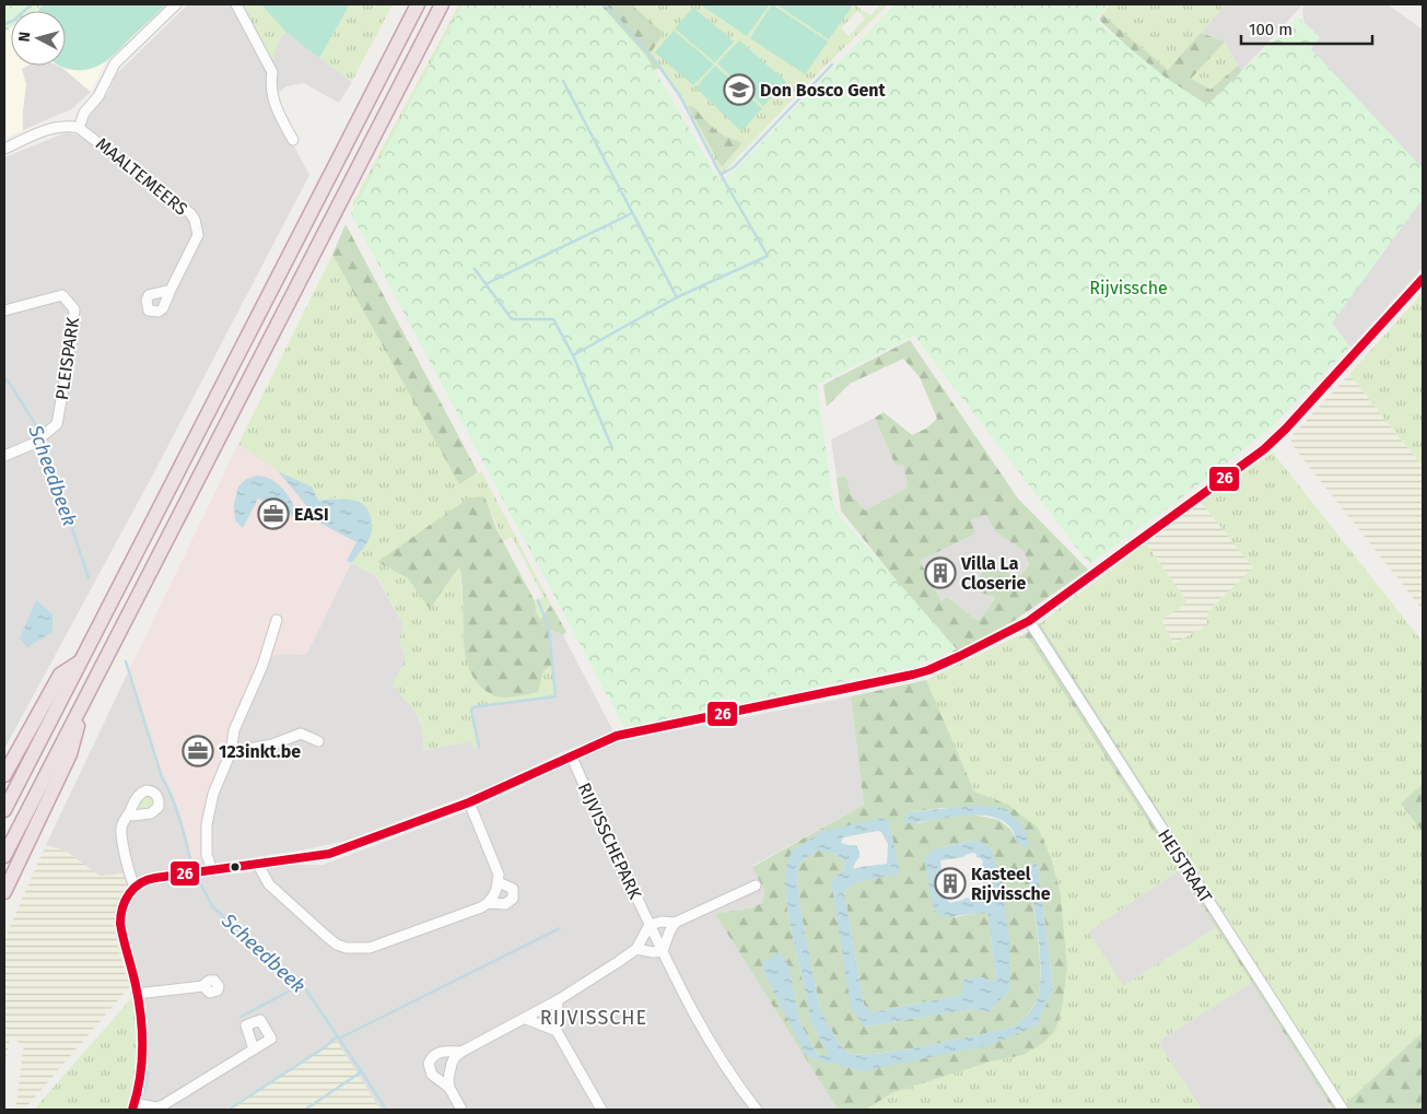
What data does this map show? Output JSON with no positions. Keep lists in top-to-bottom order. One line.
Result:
{"streets":{"street":["MAALTEMEERS","PLEISPARK","RIJVISSCHEPARK","HEISTRAAT"]},"districts":["RIJVISSCHE"],"water":["Scheedbeek"],"parks":["Rijvissche"],"places":{"school or university":["Don Bosco Gent"],"office":["EASI","123inkt.be"],"building":["Villa La Closerie","Kasteel Rijvissche"]},"lines":["transit line 26"],"scale_bar":"100 m","north":"left"}
